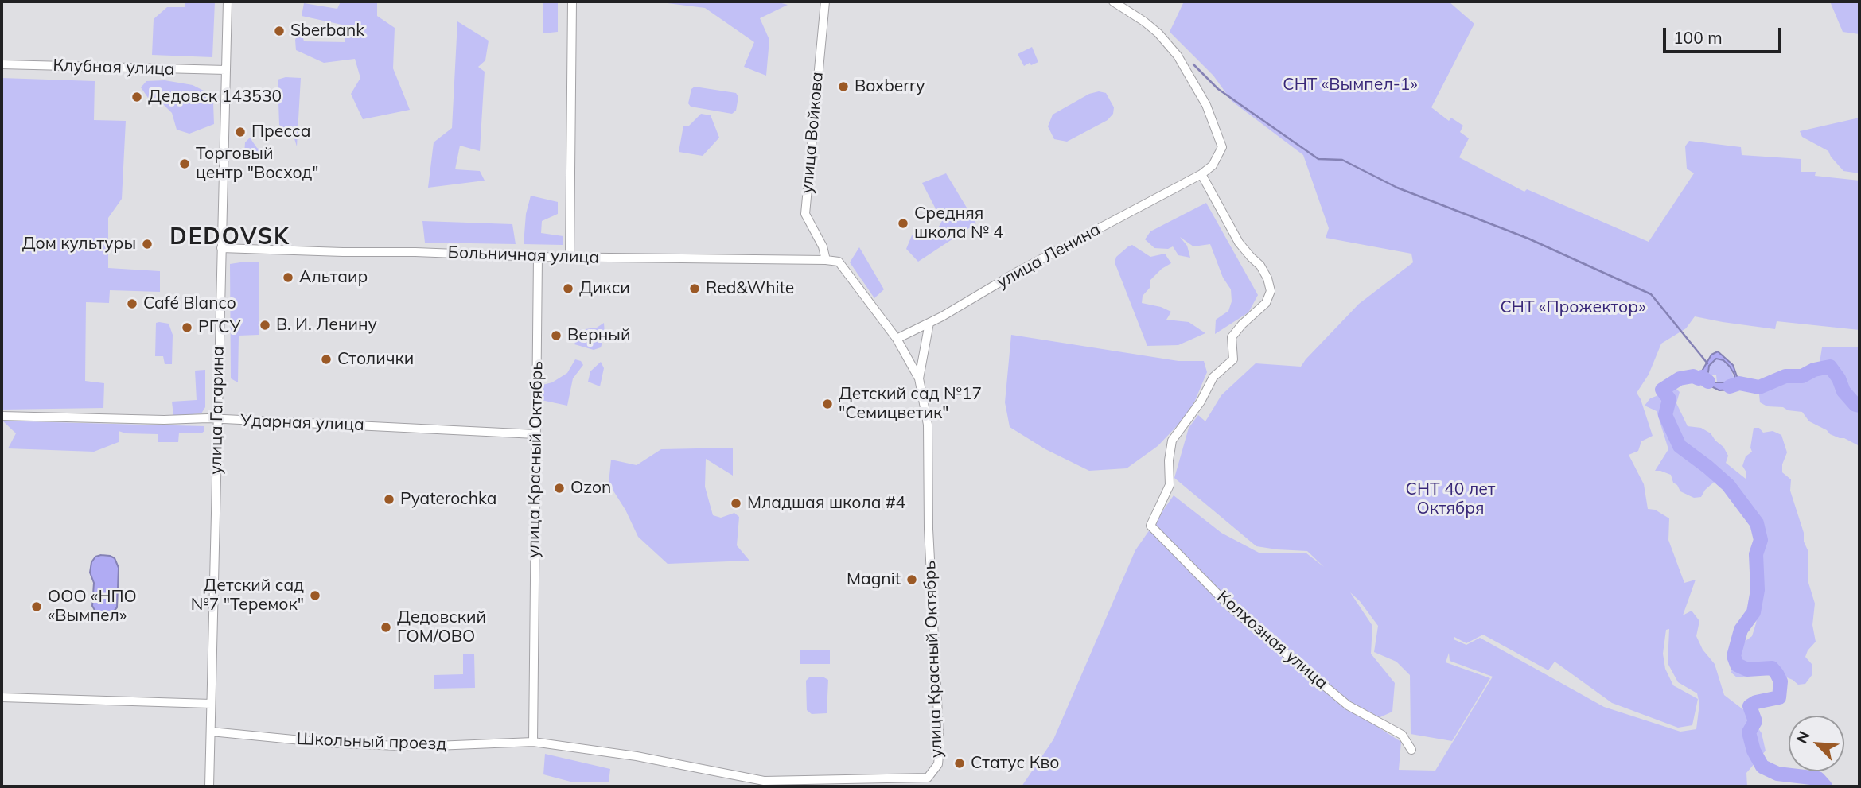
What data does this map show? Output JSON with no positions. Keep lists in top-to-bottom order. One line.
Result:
{"streets":{"street":["Клубная улица","улица Войкова","Больничная улица","улица Ленина","улица Гагарина","Ударная улица","улица Красный Октябрь","Колхозная улица","Школьный проезд"]},"crossings":[["Клубная улица","улица Гагарина"],["улица Войкова","Больничная улица"],["улица Войкова","улица Красный Октябрь"],["Больничная улица","улица Гагарина"],["Больничная улица","улица Красный Октябрь"],["улица Ленина","улица Красный Октябрь"],["улица Ленина","Колхозная улица"],["улица Гагарина","Ударная улица"],["улица Гагарина","Школьный проезд"],["Ударная улица","улица Красный Октябрь"],["улица Красный Октябрь","Школьный проезд"]],"districts":["DEDOVSK"],"parks":["СНТ «Вымпел-1»","СНТ «Прожектор»","СНТ 40 лет Октября"],"places":["Sberbank","Boxberry","Дедовск 143530","Пресса","Торговый центр \"Восход\"","Средняя школа № 4","Дом культуры","Альтаир","Дикси","Red&White","Café Blanco","В. И. Ленину","РГСУ","Верный","Столички","Детский сад №17 \"Семицветик\"","Ozon","Pyaterochka","Младшая школа #4","Magnit","Детский сад №7 \"Теремок\"","ООО «НПО «Вымпел»","Дедовский ГОМ/ОВО","Статус Кво"],"scale_bar":"100 m","north":"top left"}
